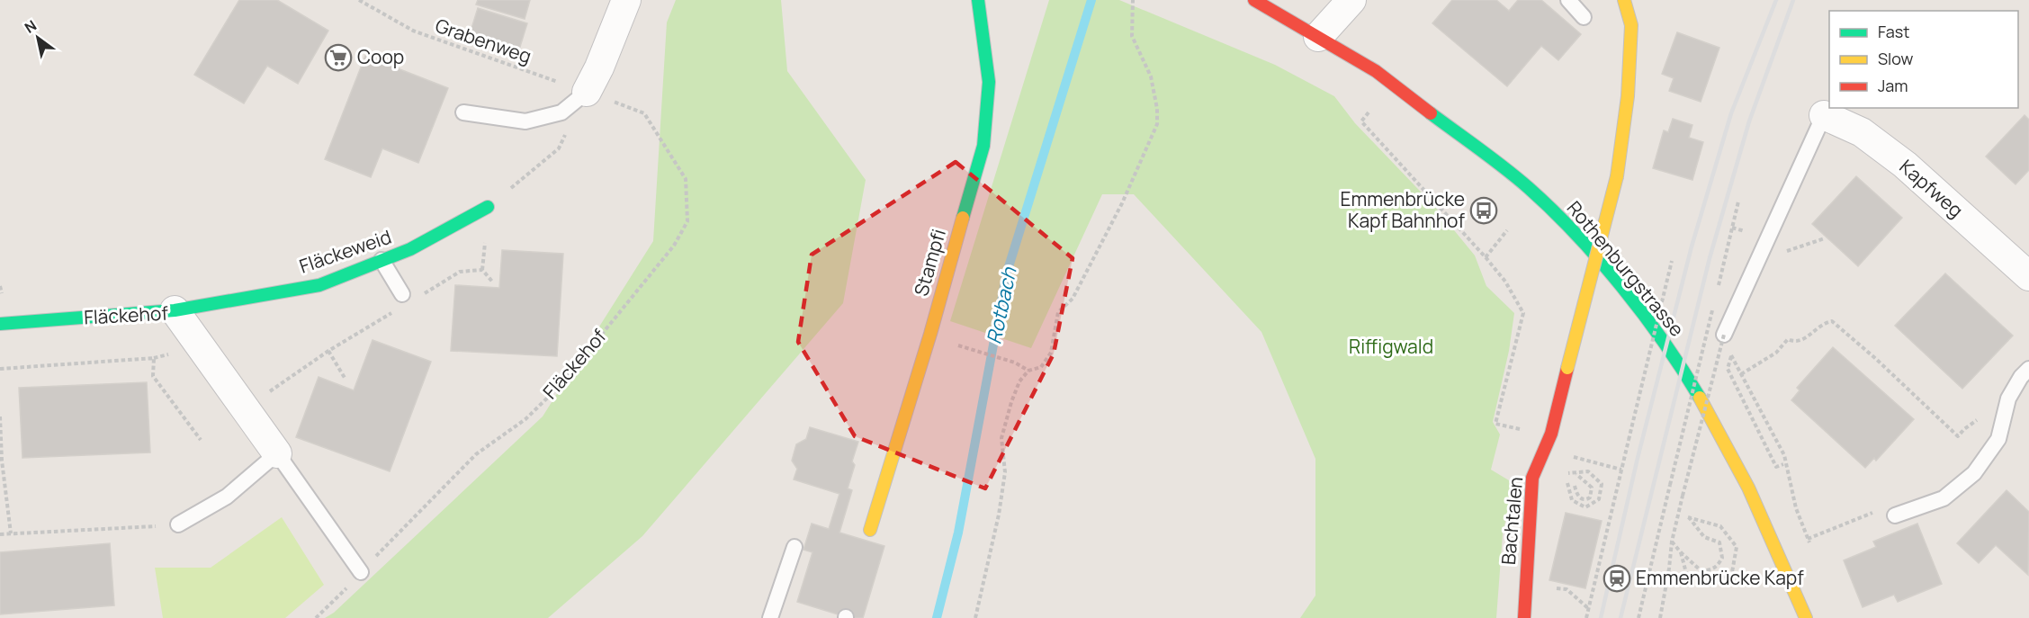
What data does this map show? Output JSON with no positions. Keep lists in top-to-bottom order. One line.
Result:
{"streets":{"street":["Kapfweg","Fläckeweid","Stampfi","Rothenburgstrasse","Fläckehof","Bachtalen"],"path":["Grabenweg"]},"crossings":[["Grabenweg","Fläckehof"],["Fläckeweid","Fläckehof"]],"water":["Rotbach"],"parks":["Riffigwald"],"places":{"supermarket":["Coop"],"bus stop":["Emmenbrücke Kapf Bahnhof"],"station":["Emmenbrücke Kapf"]},"legend":["Fast","Slow","Jam"],"north":"top left"}
